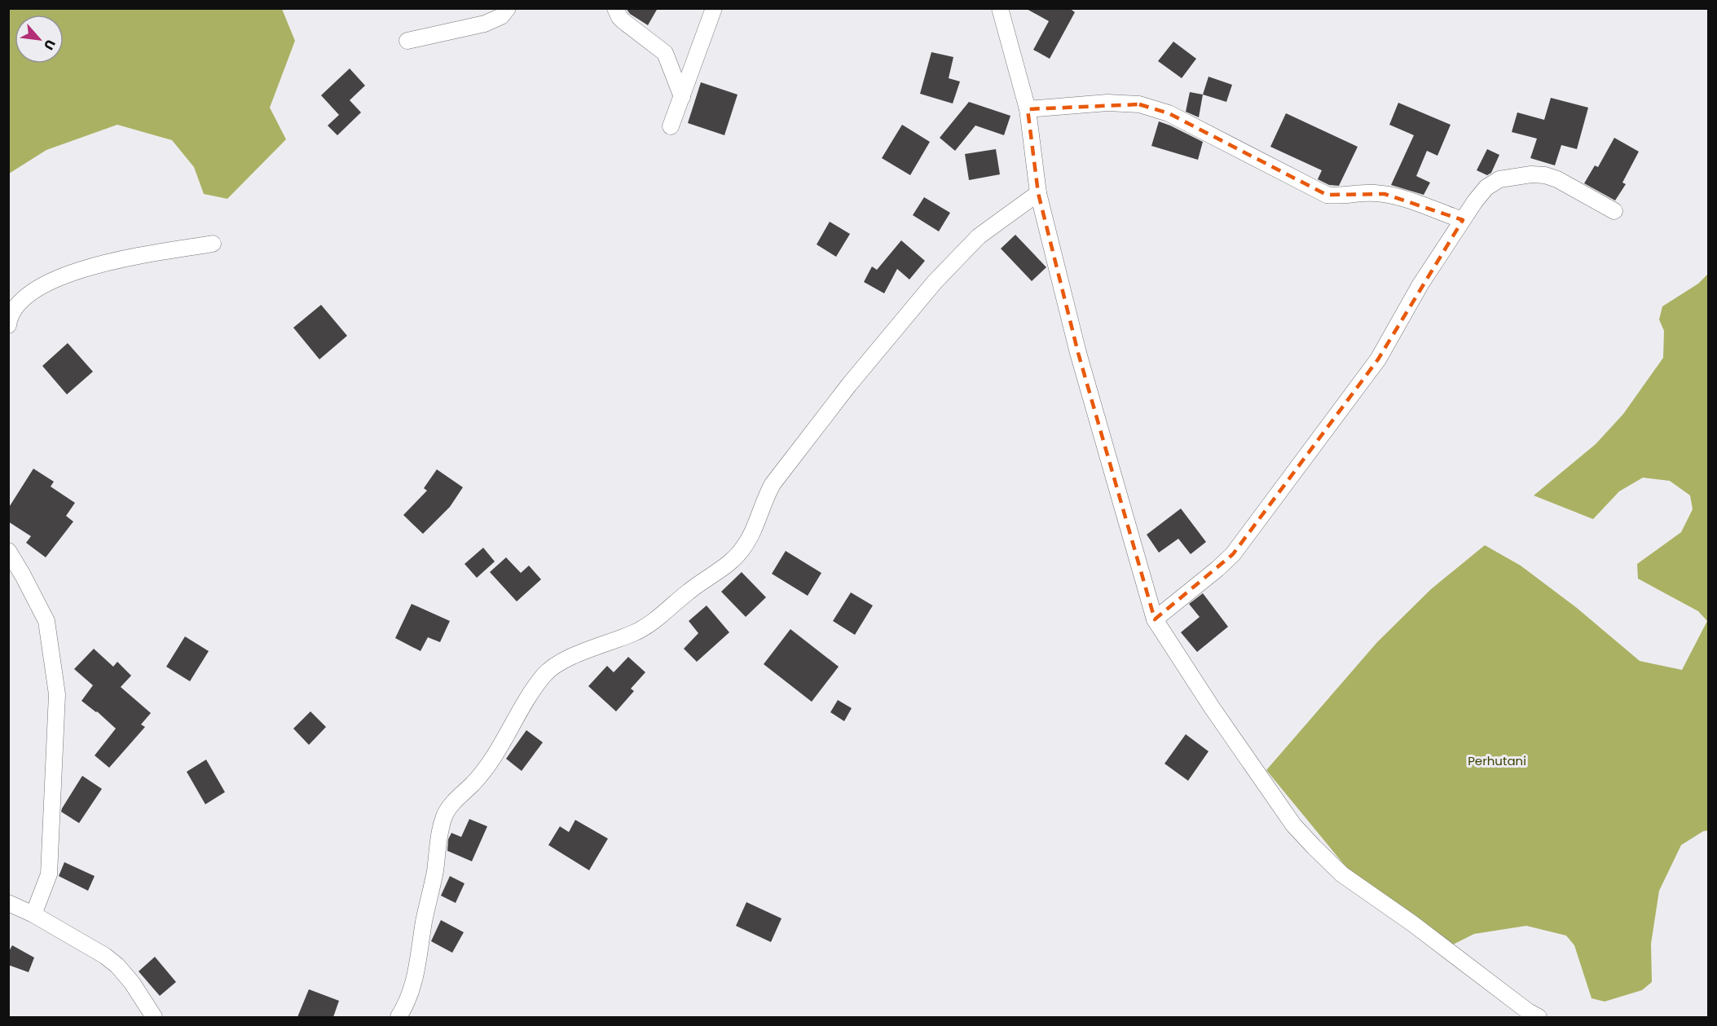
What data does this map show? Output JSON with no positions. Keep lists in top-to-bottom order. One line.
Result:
{"parks":["Perhutani"],"north":"bottom right"}
